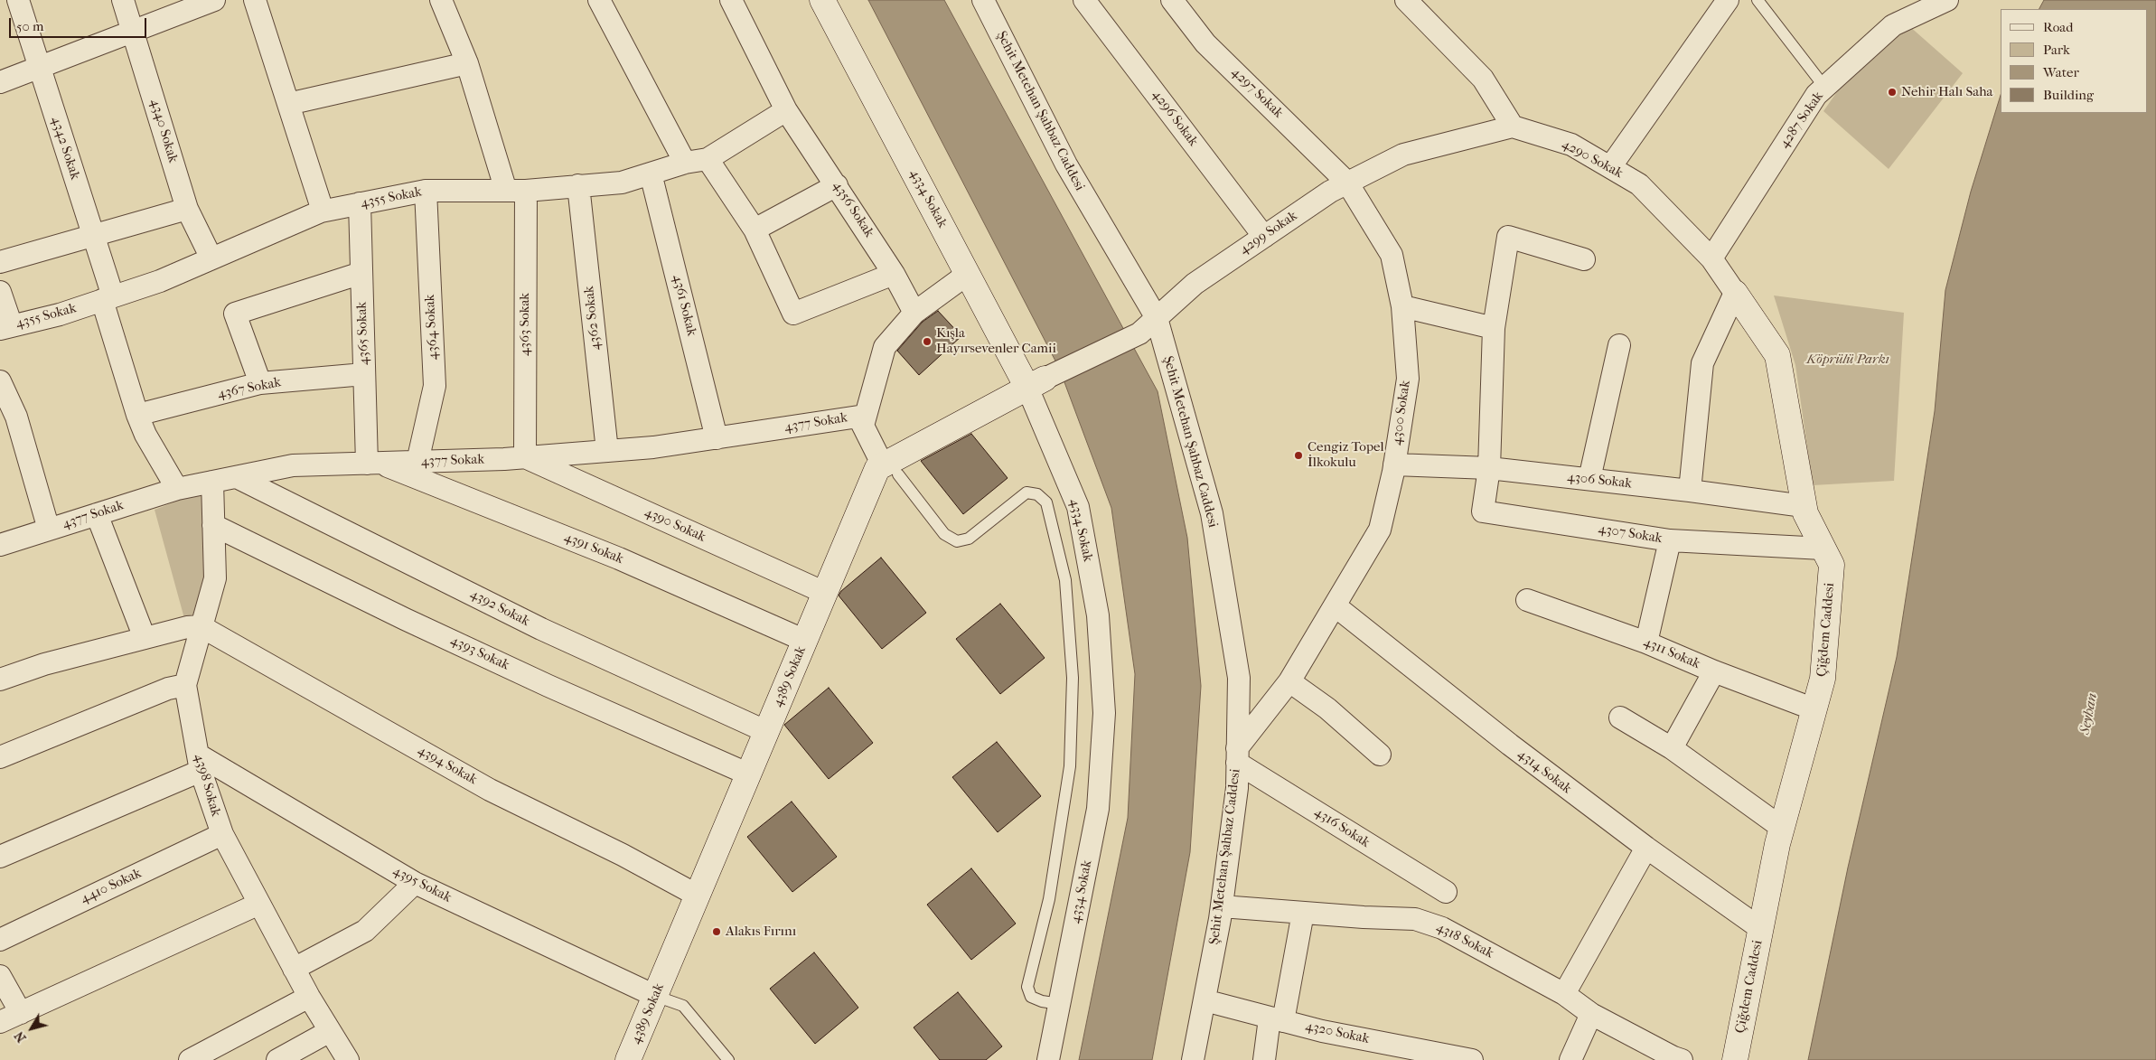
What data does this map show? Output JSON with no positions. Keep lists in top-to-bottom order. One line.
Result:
{"streets":{"main road":["4334 Sokak","Çiğdem Caddesi","4389 Sokak"],"street":["4297 Sokak","Şehit Metehan Şahbaz Caddesi","4296 Sokak","4287 Sokak","4340 Sokak","4342 Sokak","4290 Sokak","4355 Sokak","4356 Sokak","4299 Sokak","4361 Sokak","4362 Sokak","4363 Sokak","4364 Sokak","4365 Sokak","4367 Sokak","4300 Sokak","4377 Sokak","4306 Sokak","4390 Sokak","4307 Sokak","4391 Sokak","4392 Sokak","4393 Sokak","4311 Sokak","4394 Sokak","4314 Sokak","4398 Sokak","4316 Sokak","4395 Sokak","4410 Sokak","4318 Sokak","4320 Sokak"]},"crossings":[["4297 Sokak","4299 Sokak"],["4297 Sokak","4300 Sokak"],["Şehit Metehan Şahbaz Caddesi","4299 Sokak"],["Şehit Metehan Şahbaz Caddesi","4300 Sokak"],["Şehit Metehan Şahbaz Caddesi","4316 Sokak"],["Şehit Metehan Şahbaz Caddesi","4318 Sokak"],["Şehit Metehan Şahbaz Caddesi","4320 Sokak"],["4296 Sokak","4299 Sokak"],["4287 Sokak","4290 Sokak"],["4340 Sokak","4355 Sokak"],["4342 Sokak","4355 Sokak"],["4342 Sokak","4367 Sokak"],["4342 Sokak","4377 Sokak"],["4290 Sokak","4299 Sokak"],["4290 Sokak","Çiğdem Caddesi"],["4355 Sokak","4356 Sokak"],["4355 Sokak","4361 Sokak"],["4355 Sokak","4362 Sokak"],["4355 Sokak","4363 Sokak"],["4355 Sokak","4364 Sokak"],["4355 Sokak","4365 Sokak"],["4334 Sokak","4299 Sokak"],["4334 Sokak","4389 Sokak"],["4299 Sokak","4300 Sokak"],["4299 Sokak","4389 Sokak"],["4361 Sokak","4377 Sokak"],["4362 Sokak","4377 Sokak"],["4363 Sokak","4377 Sokak"],["4363 Sokak","4390 Sokak"],["4364 Sokak","4377 Sokak"],["4365 Sokak","4367 Sokak"],["4365 Sokak","4377 Sokak"],["4365 Sokak","4391 Sokak"],["4300 Sokak","4306 Sokak"],["4300 Sokak","4314 Sokak"],["4300 Sokak","4316 Sokak"],["4377 Sokak","4390 Sokak"],["4377 Sokak","4391 Sokak"],["4377 Sokak","4392 Sokak"],["4377 Sokak","4389 Sokak"],["4377 Sokak","4398 Sokak"],["4306 Sokak","4307 Sokak"],["4306 Sokak","Çiğdem Caddesi"],["4390 Sokak","4389 Sokak"],["4307 Sokak","Çiğdem Caddesi"],["4391 Sokak","4389 Sokak"],["4392 Sokak","4389 Sokak"],["Çiğdem Caddesi","4311 Sokak"],["Çiğdem Caddesi","4314 Sokak"],["4393 Sokak","4389 Sokak"],["4393 Sokak","4398 Sokak"],["4389 Sokak","4394 Sokak"],["4389 Sokak","4395 Sokak"],["4394 Sokak","4398 Sokak"],["4398 Sokak","4395 Sokak"],["4398 Sokak","4410 Sokak"]],"water":["Seyhan"],"parks":["Köprülü Parkı"],"places":["Nehir Halı Saha","Kışla Hayırsevenler Camii","Cengiz Topel İlkokulu","Alakıs Fırını"],"legend":["Road","Park","Water","Building"],"scale_bar":"50 m","north":"bottom left"}
